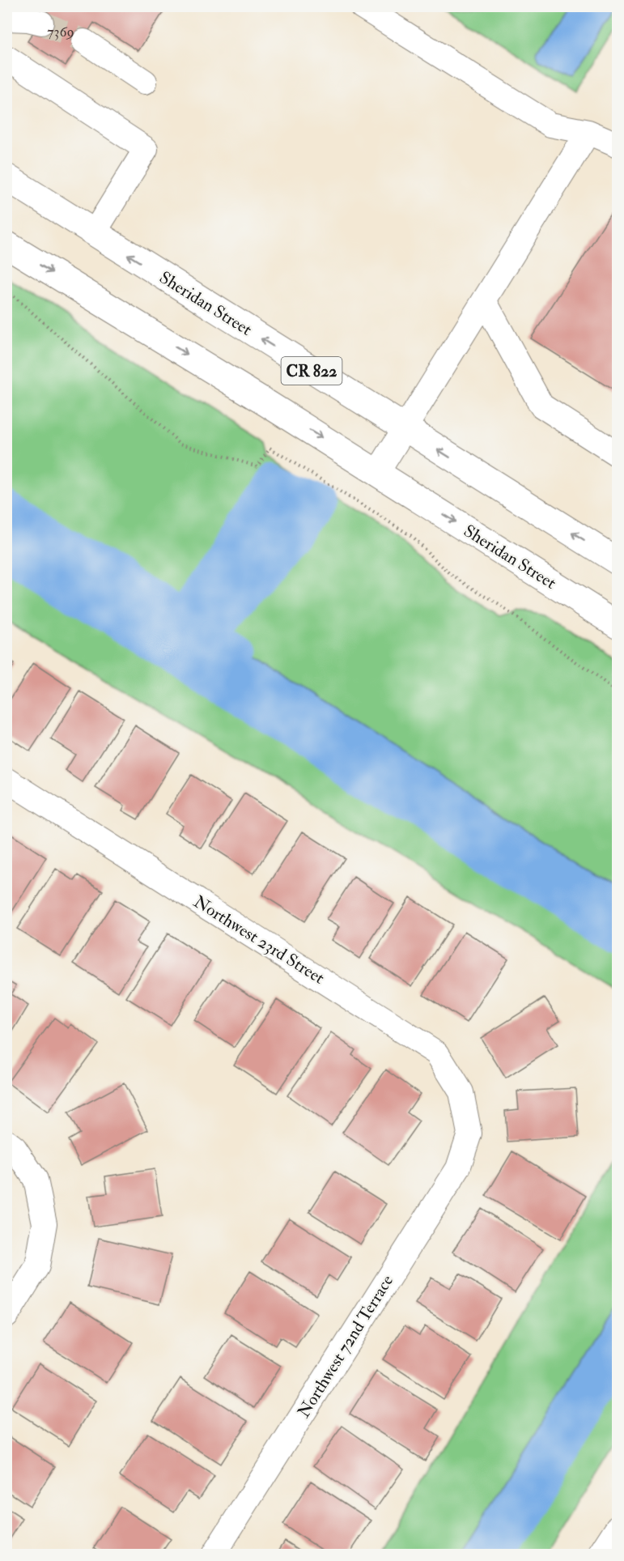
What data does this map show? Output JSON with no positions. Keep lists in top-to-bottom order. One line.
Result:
{"streets":{"main road":["Sheridan Street","CR 822"],"street":["Northwest 23rd Street","Northwest 72nd Terrace"]},"crossings":[["Northwest 23rd Street","Northwest 72nd Terrace"]],"house_numbers":["7369"]}
